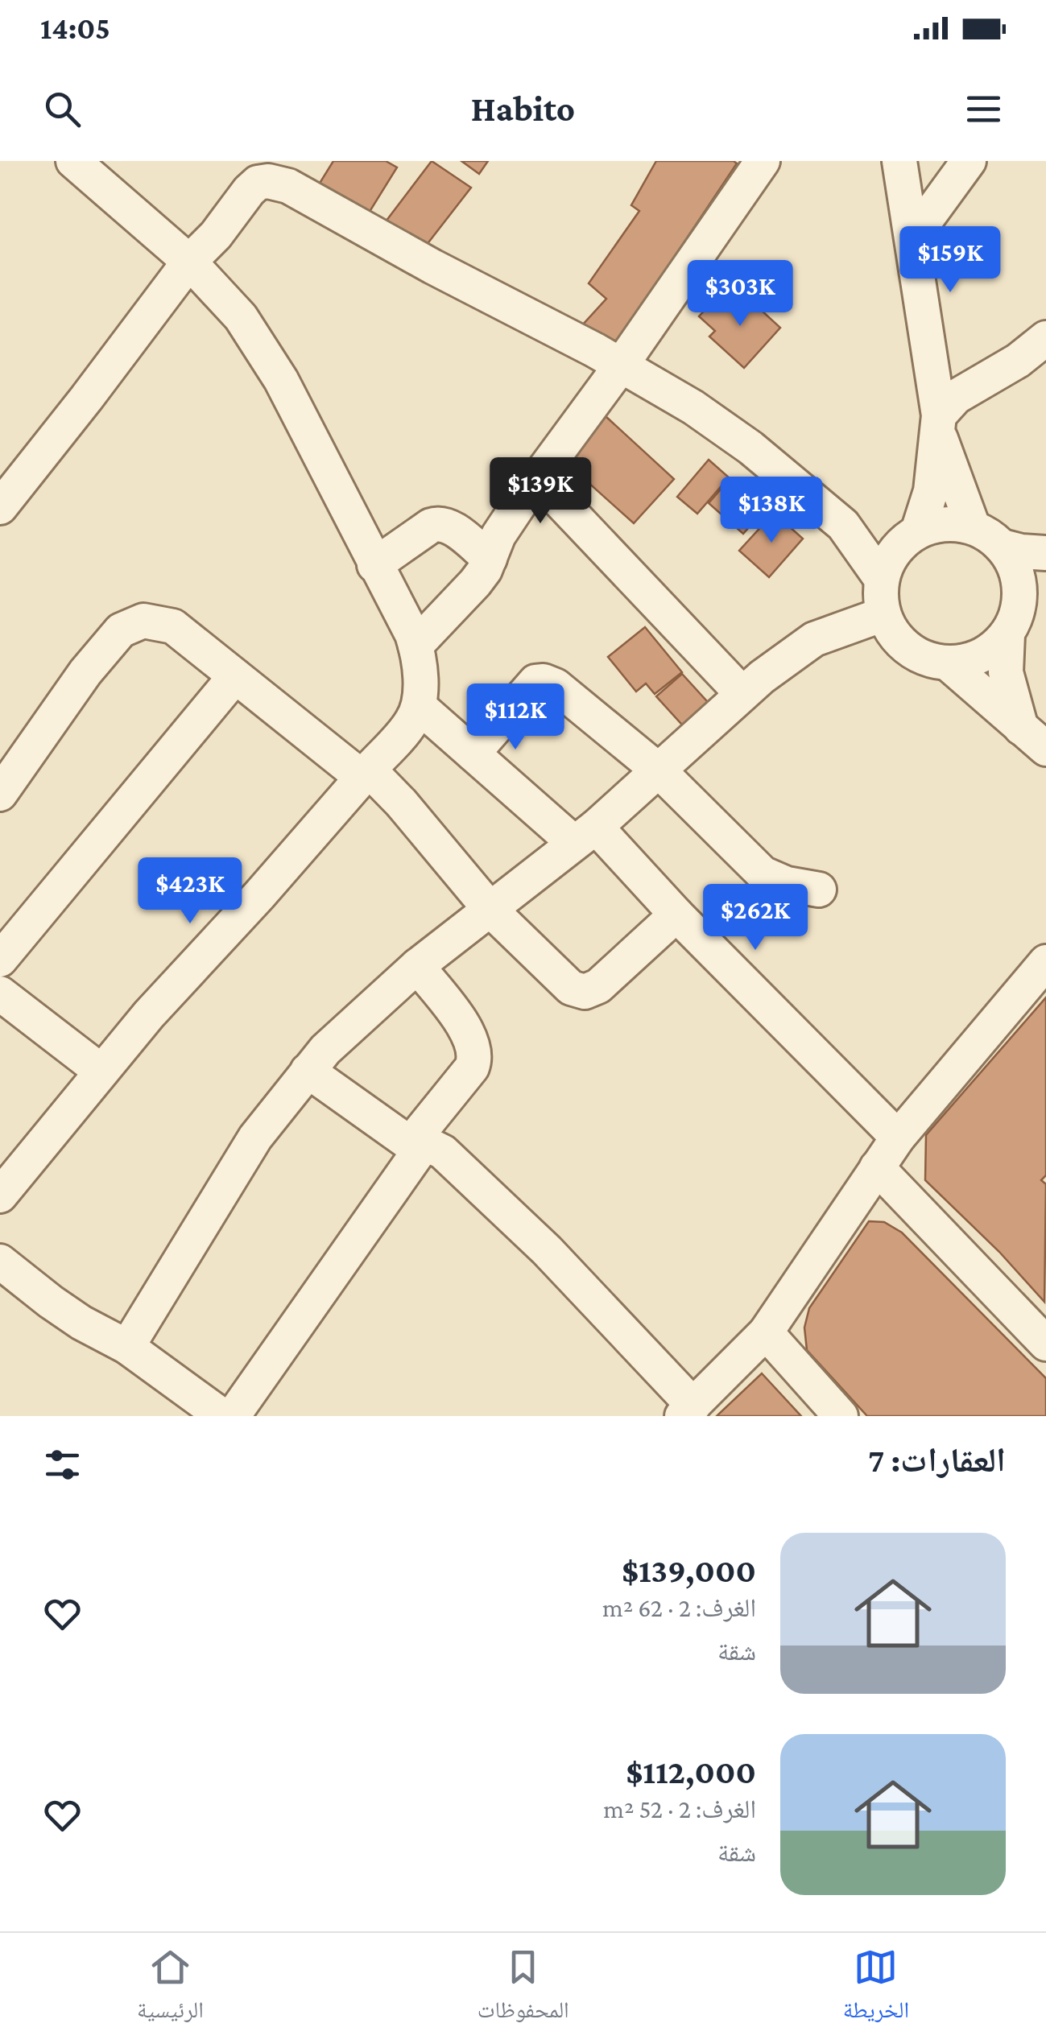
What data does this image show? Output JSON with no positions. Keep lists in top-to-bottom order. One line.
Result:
{"page":{"status":"14:05","header":"Habito","price":["$159K","$303K","$139K","$138K","$112K","$423K","$262K"],"heading":"العقارات: 7","list":[{"name":"$139,000","note":"الغرف: 2 · 62 m² · شقة"},{"name":"$112,000","note":"الغرف: 2 · 52 m² · شقة"}],"tabs":["الخريطة","المحفوظات","الرئيسية"]}}
